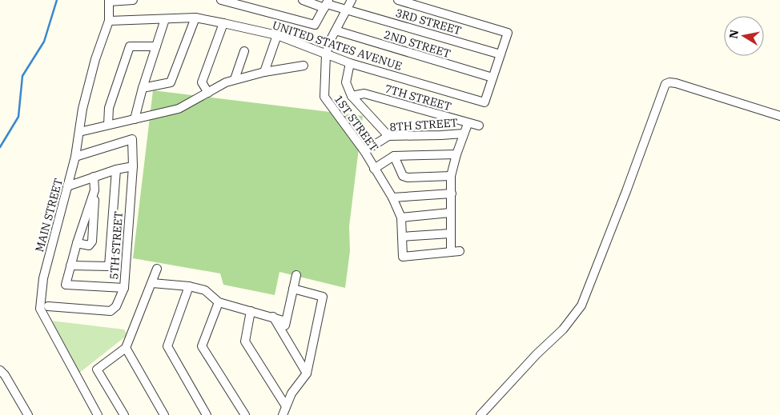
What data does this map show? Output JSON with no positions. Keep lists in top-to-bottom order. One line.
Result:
{"streets":{"street":["3RD STREET","2ND STREET","UNITED STATES AVENUE","7TH STREET","1ST STREET","8TH STREET","MAIN STREET","5TH STREET"]},"crossings":[["3RD STREET","1ST STREET"],["2ND STREET","UNITED STATES AVENUE"],["2ND STREET","1ST STREET"],["UNITED STATES AVENUE","1ST STREET"],["UNITED STATES AVENUE","MAIN STREET"],["1ST STREET","8TH STREET"],["MAIN STREET","5TH STREET"]],"north":"left"}
